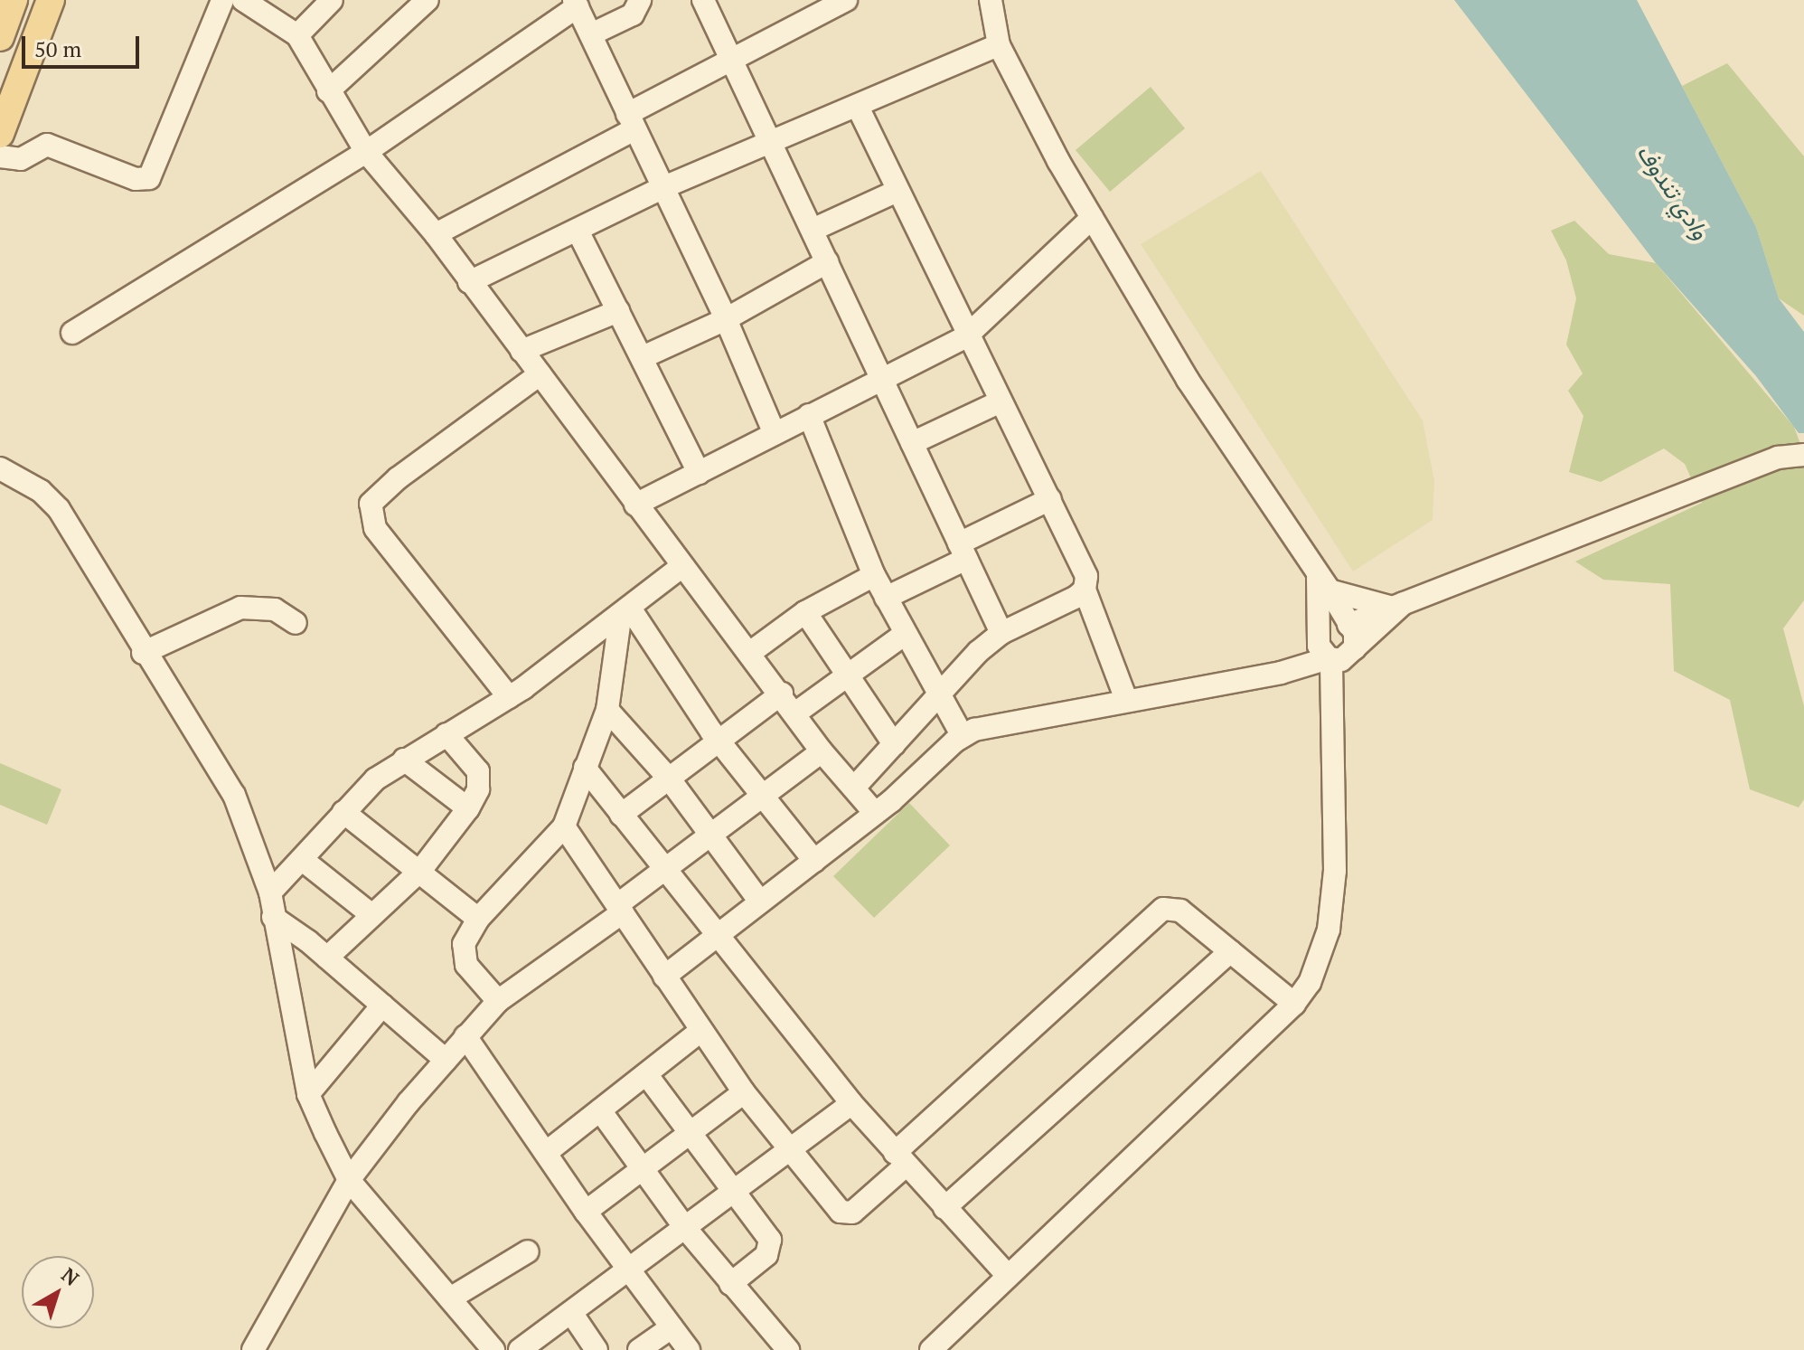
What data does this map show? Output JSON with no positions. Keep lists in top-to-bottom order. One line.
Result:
{"water":["وادي تندوف"],"scale_bar":"50 m","north":"top right"}
